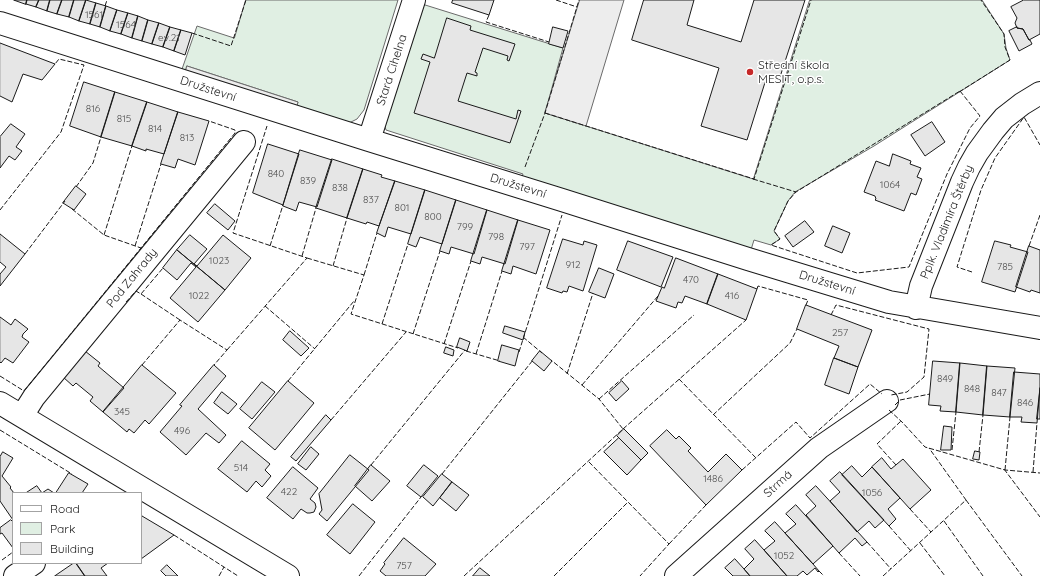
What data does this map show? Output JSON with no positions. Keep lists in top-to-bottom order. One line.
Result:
{"streets":{"street":["Stará Cihelna","Družstevní","Pplk. Vladimíra Štěrby","Pod Zahrady","Strmá"]},"crossings":[["Stará Cihelna","Družstevní"],["Družstevní","Pplk. Vladimíra Štěrby"]],"places":["Střední škola MESIT, o.p.s."],"house_numbers":["1561","1564","ev.21","816","815","814","813","840","839","1064","838","837","801","800","799","798","797","1023","912","785","470","1022","416","257","849","848","847","846","345","496","514","1486","422","1056","1052","757"],"legend":["Road","Park","Building"]}
